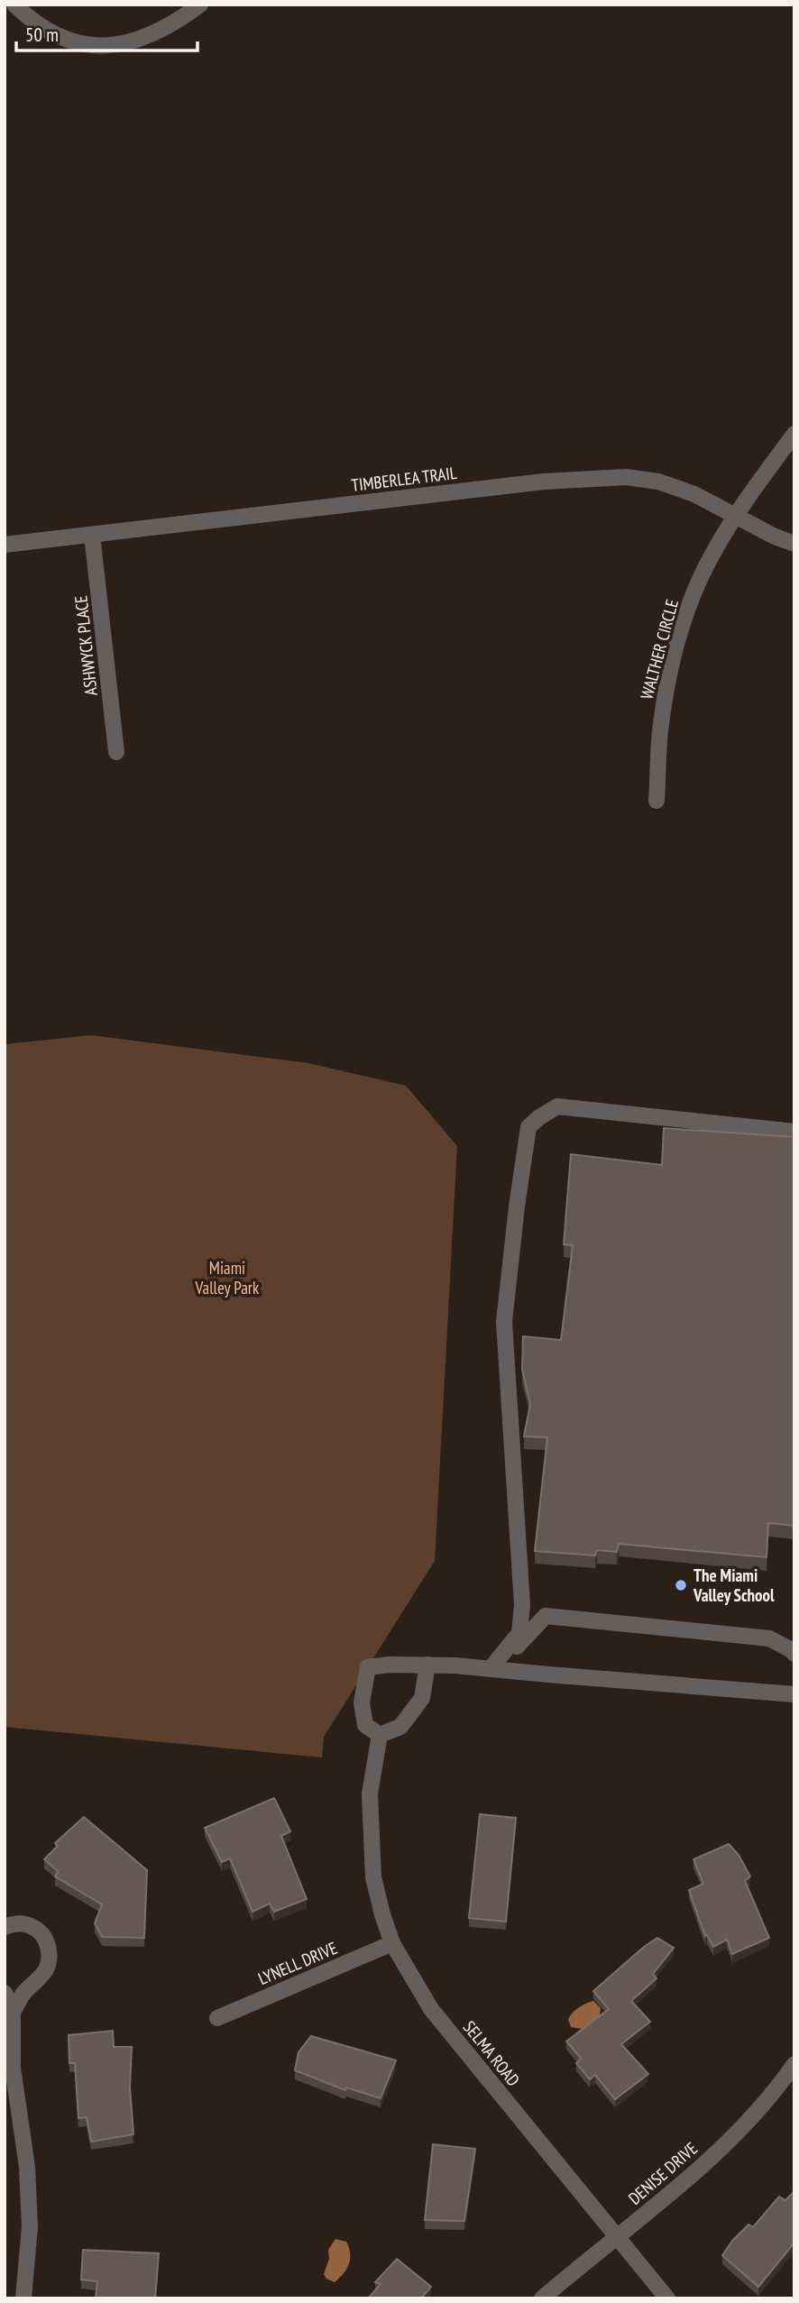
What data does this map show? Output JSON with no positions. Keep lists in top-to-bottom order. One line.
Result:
{"streets":{"street":["TIMBERLEA TRAIL","ASHWYCK PLACE","WALTHER CIRCLE","LYNELL DRIVE","SELMA ROAD","DENISE DRIVE"]},"crossings":[["TIMBERLEA TRAIL","ASHWYCK PLACE"],["TIMBERLEA TRAIL","WALTHER CIRCLE"],["LYNELL DRIVE","SELMA ROAD"],["SELMA ROAD","DENISE DRIVE"]],"parks":["Miami Valley Park"],"places":["The Miami Valley School"],"scale_bar":"50 m"}
